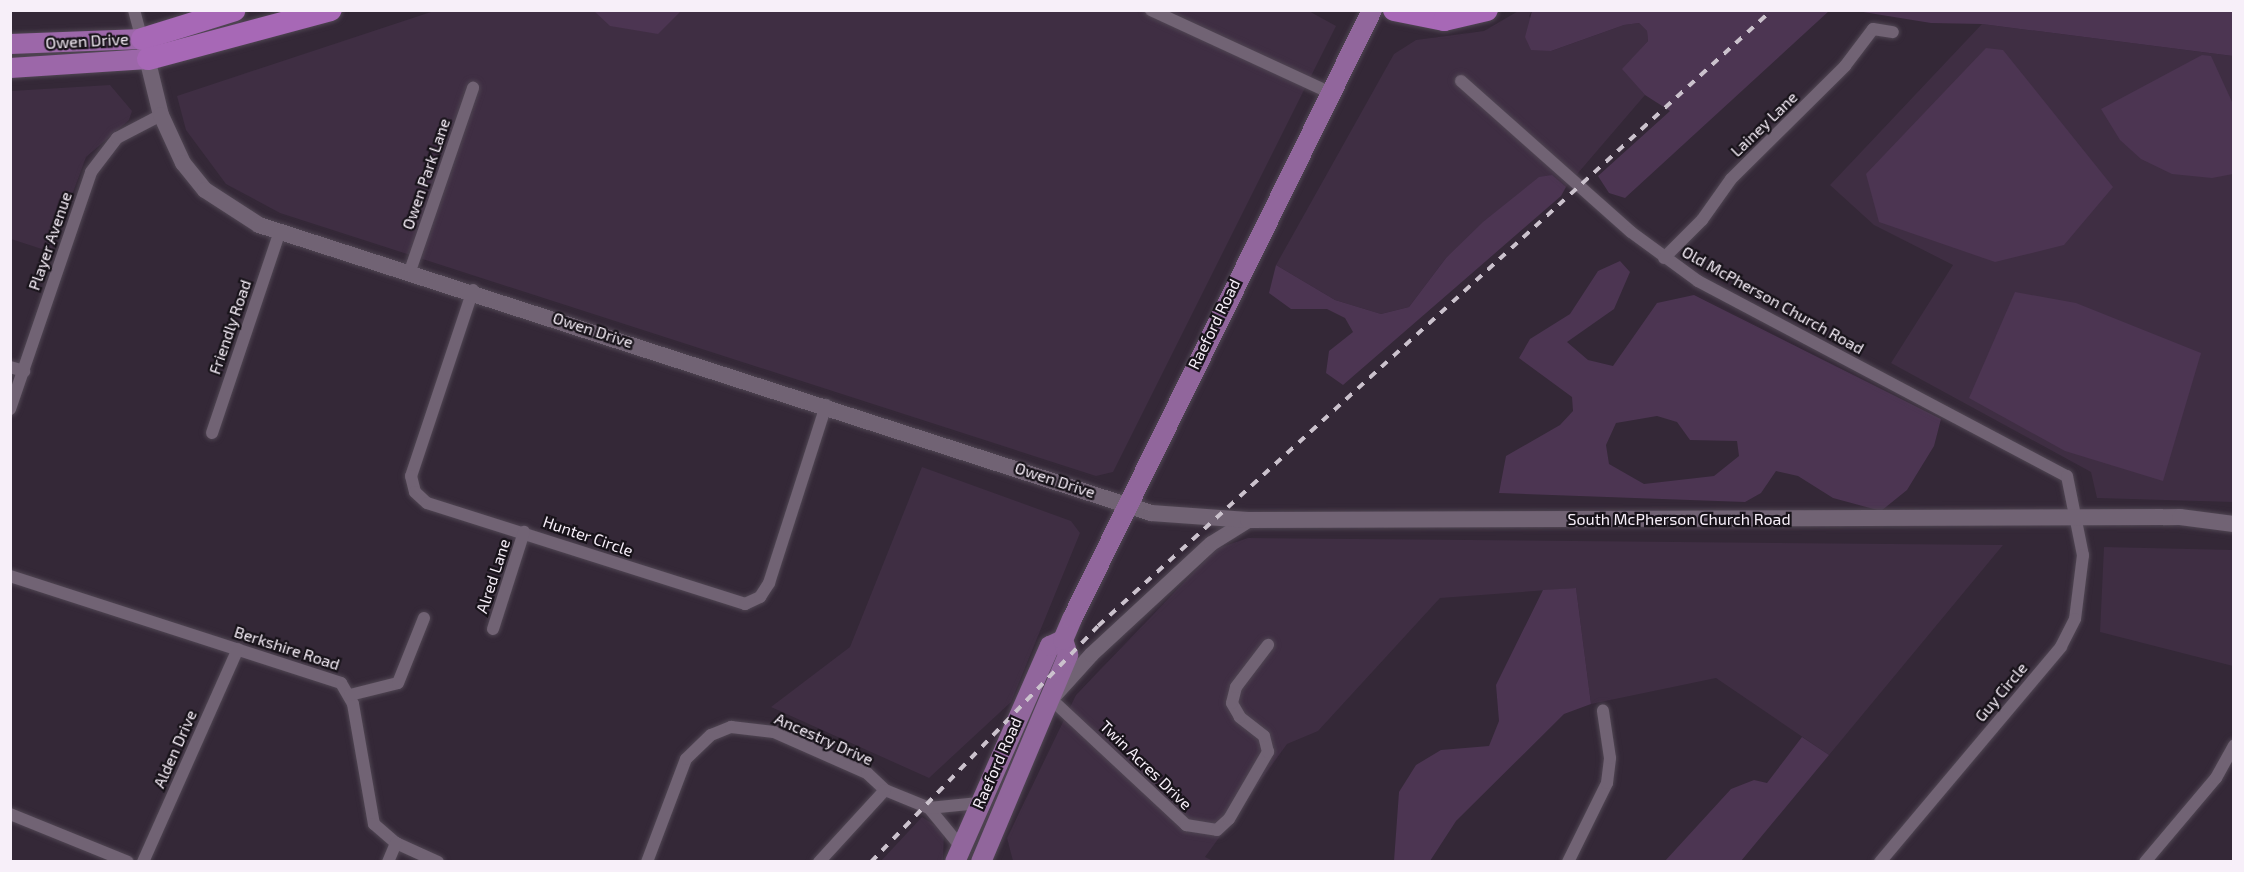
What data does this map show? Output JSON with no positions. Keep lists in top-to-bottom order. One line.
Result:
{"streets":{"highway":["Owen Drive"],"main road":["Raeford Road","South McPherson Church Road"],"street":["Lainey Lane","Owen Park Lane","Player Avenue","Old McPherson Church Road","Friendly Road","Hunter Circle","Alred Lane","Berkshire Road","Guy Circle","Ancestry Drive","Alden Drive","Twin Acres Drive"]},"crossings":[["Owen Drive","Owen Park Lane"],["Owen Drive","Player Avenue"],["Owen Drive","Raeford Road"],["Owen Drive","Friendly Road"],["Owen Drive","South McPherson Church Road"],["Owen Drive","Hunter Circle"],["Lainey Lane","Old McPherson Church Road"],["Old McPherson Church Road","South McPherson Church Road"],["Old McPherson Church Road","Guy Circle"],["Raeford Road","South McPherson Church Road"],["Raeford Road","Ancestry Drive"],["Raeford Road","Twin Acres Drive"],["South McPherson Church Road","Guy Circle"],["Hunter Circle","Alred Lane"],["Berkshire Road","Alden Drive"]]}
